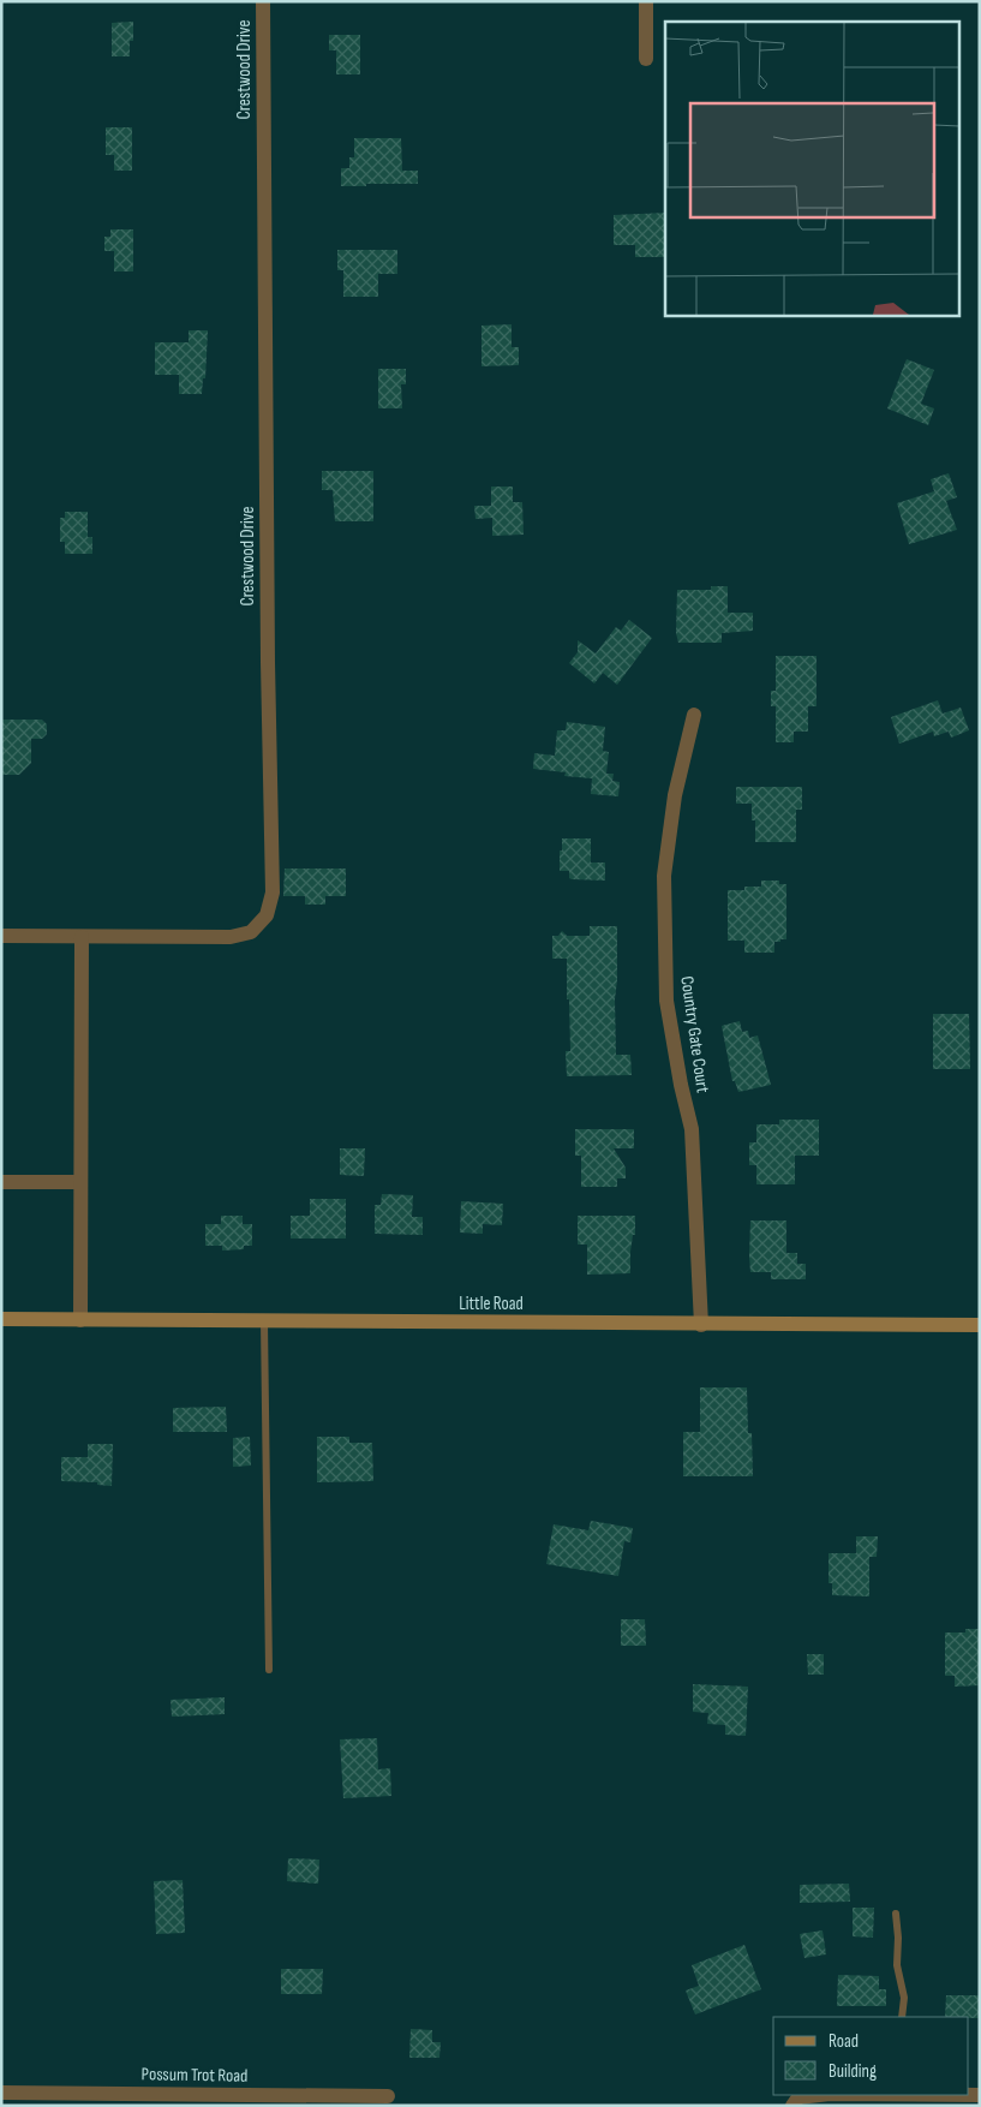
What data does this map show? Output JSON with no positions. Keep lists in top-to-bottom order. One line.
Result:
{"streets":{"street":["Crestwood Drive","Country Gate Court","Little Road","Possum Trot Road"]},"crossings":[["Country Gate Court","Little Road"]],"legend":["Road","Building"]}
